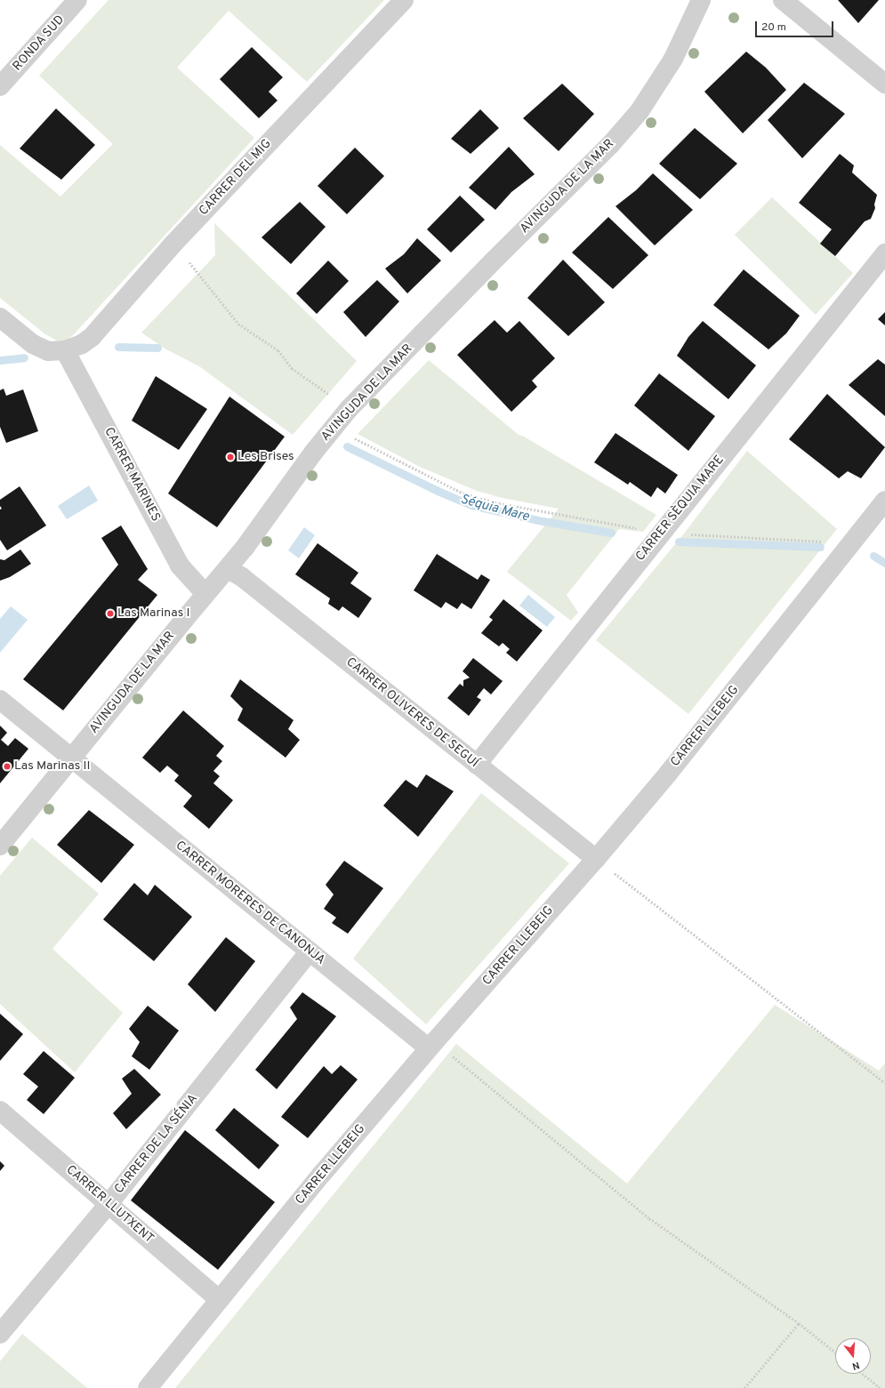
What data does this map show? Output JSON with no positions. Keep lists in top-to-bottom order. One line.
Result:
{"streets":{"street":["RONDA SUD","CARRER DEL MIG","AVINGUDA DE LA MAR","CARRER MARINES","CARRER SÈQUIA MARE","CARRER OLIVERES DE SEGUÍ","CARRER LLEBEIG","CARRER MORERES DE CANONJA","CARRER DE LA SÉNIA","CARRER LLUTXENT"]},"crossings":[["CARRER DEL MIG","CARRER MARINES"],["AVINGUDA DE LA MAR","CARRER MARINES"],["AVINGUDA DE LA MAR","CARRER OLIVERES DE SEGUÍ"],["AVINGUDA DE LA MAR","CARRER MORERES DE CANONJA"],["CARRER SÈQUIA MARE","CARRER OLIVERES DE SEGUÍ"],["CARRER OLIVERES DE SEGUÍ","CARRER LLEBEIG"],["CARRER LLEBEIG","CARRER MORERES DE CANONJA"],["CARRER LLEBEIG","CARRER LLUTXENT"],["CARRER MORERES DE CANONJA","CARRER DE LA SÉNIA"],["CARRER DE LA SÉNIA","CARRER LLUTXENT"]],"water":["Séquia Mare"],"places":["Les Brises","Las Marinas I","Las Marinas II"],"scale_bar":"20 m","north":"bottom"}
